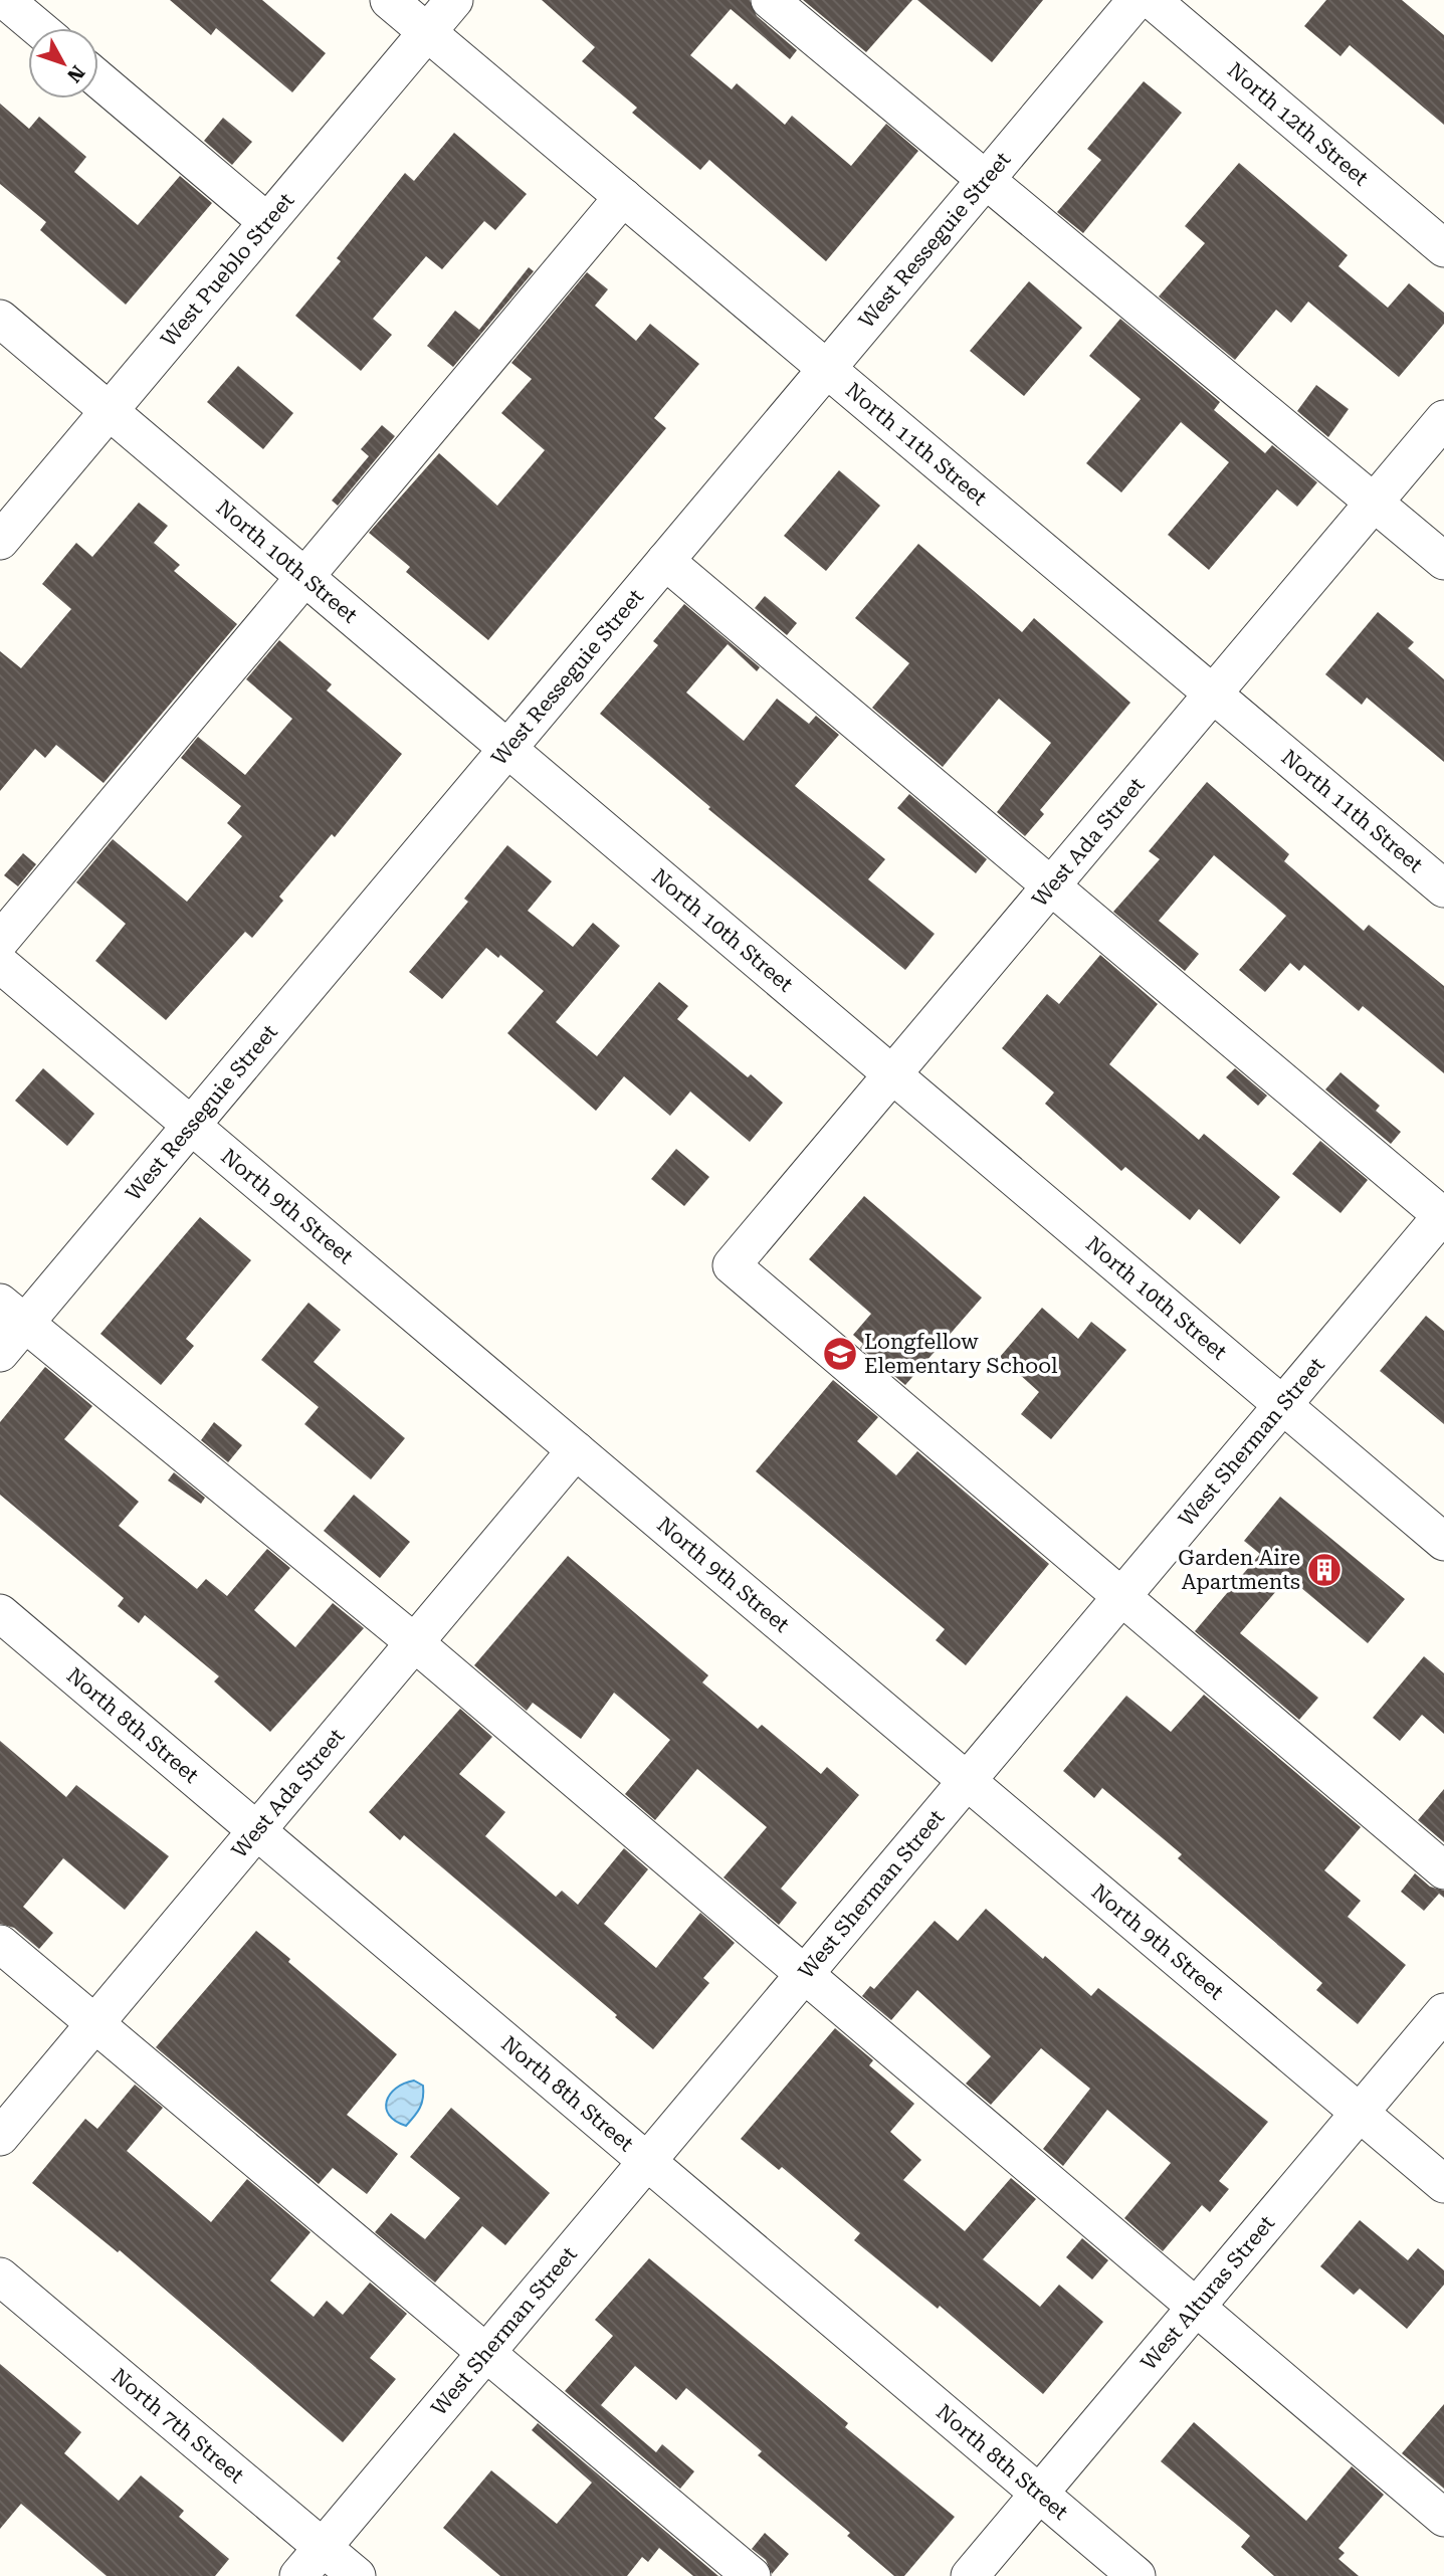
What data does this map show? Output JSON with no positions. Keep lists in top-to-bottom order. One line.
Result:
{"streets":{"street":["North 12th Street","West Resseguie Street","West Pueblo Street","North 11th Street","North 10th Street","West Ada Street","North 9th Street","West Sherman Street","North 8th Street","West Alturas Street","North 7th Street"]},"crossings":[["West Resseguie Street","North 11th Street"],["West Resseguie Street","North 10th Street"],["West Resseguie Street","North 9th Street"],["West Pueblo Street","North 11th Street"],["West Pueblo Street","North 10th Street"],["North 11th Street","West Ada Street"],["North 10th Street","West Ada Street"],["North 10th Street","West Sherman Street"],["West Ada Street","North 9th Street"],["West Ada Street","West Sherman Street"],["West Ada Street","North 8th Street"],["North 9th Street","West Sherman Street"],["North 9th Street","West Alturas Street"],["West Sherman Street","North 8th Street"],["West Sherman Street","North 7th Street"],["North 8th Street","West Alturas Street"]],"places":{"school or university":["Longfellow Elementary School"],"building":["Garden Aire Apartments"]},"north":"bottom right"}
